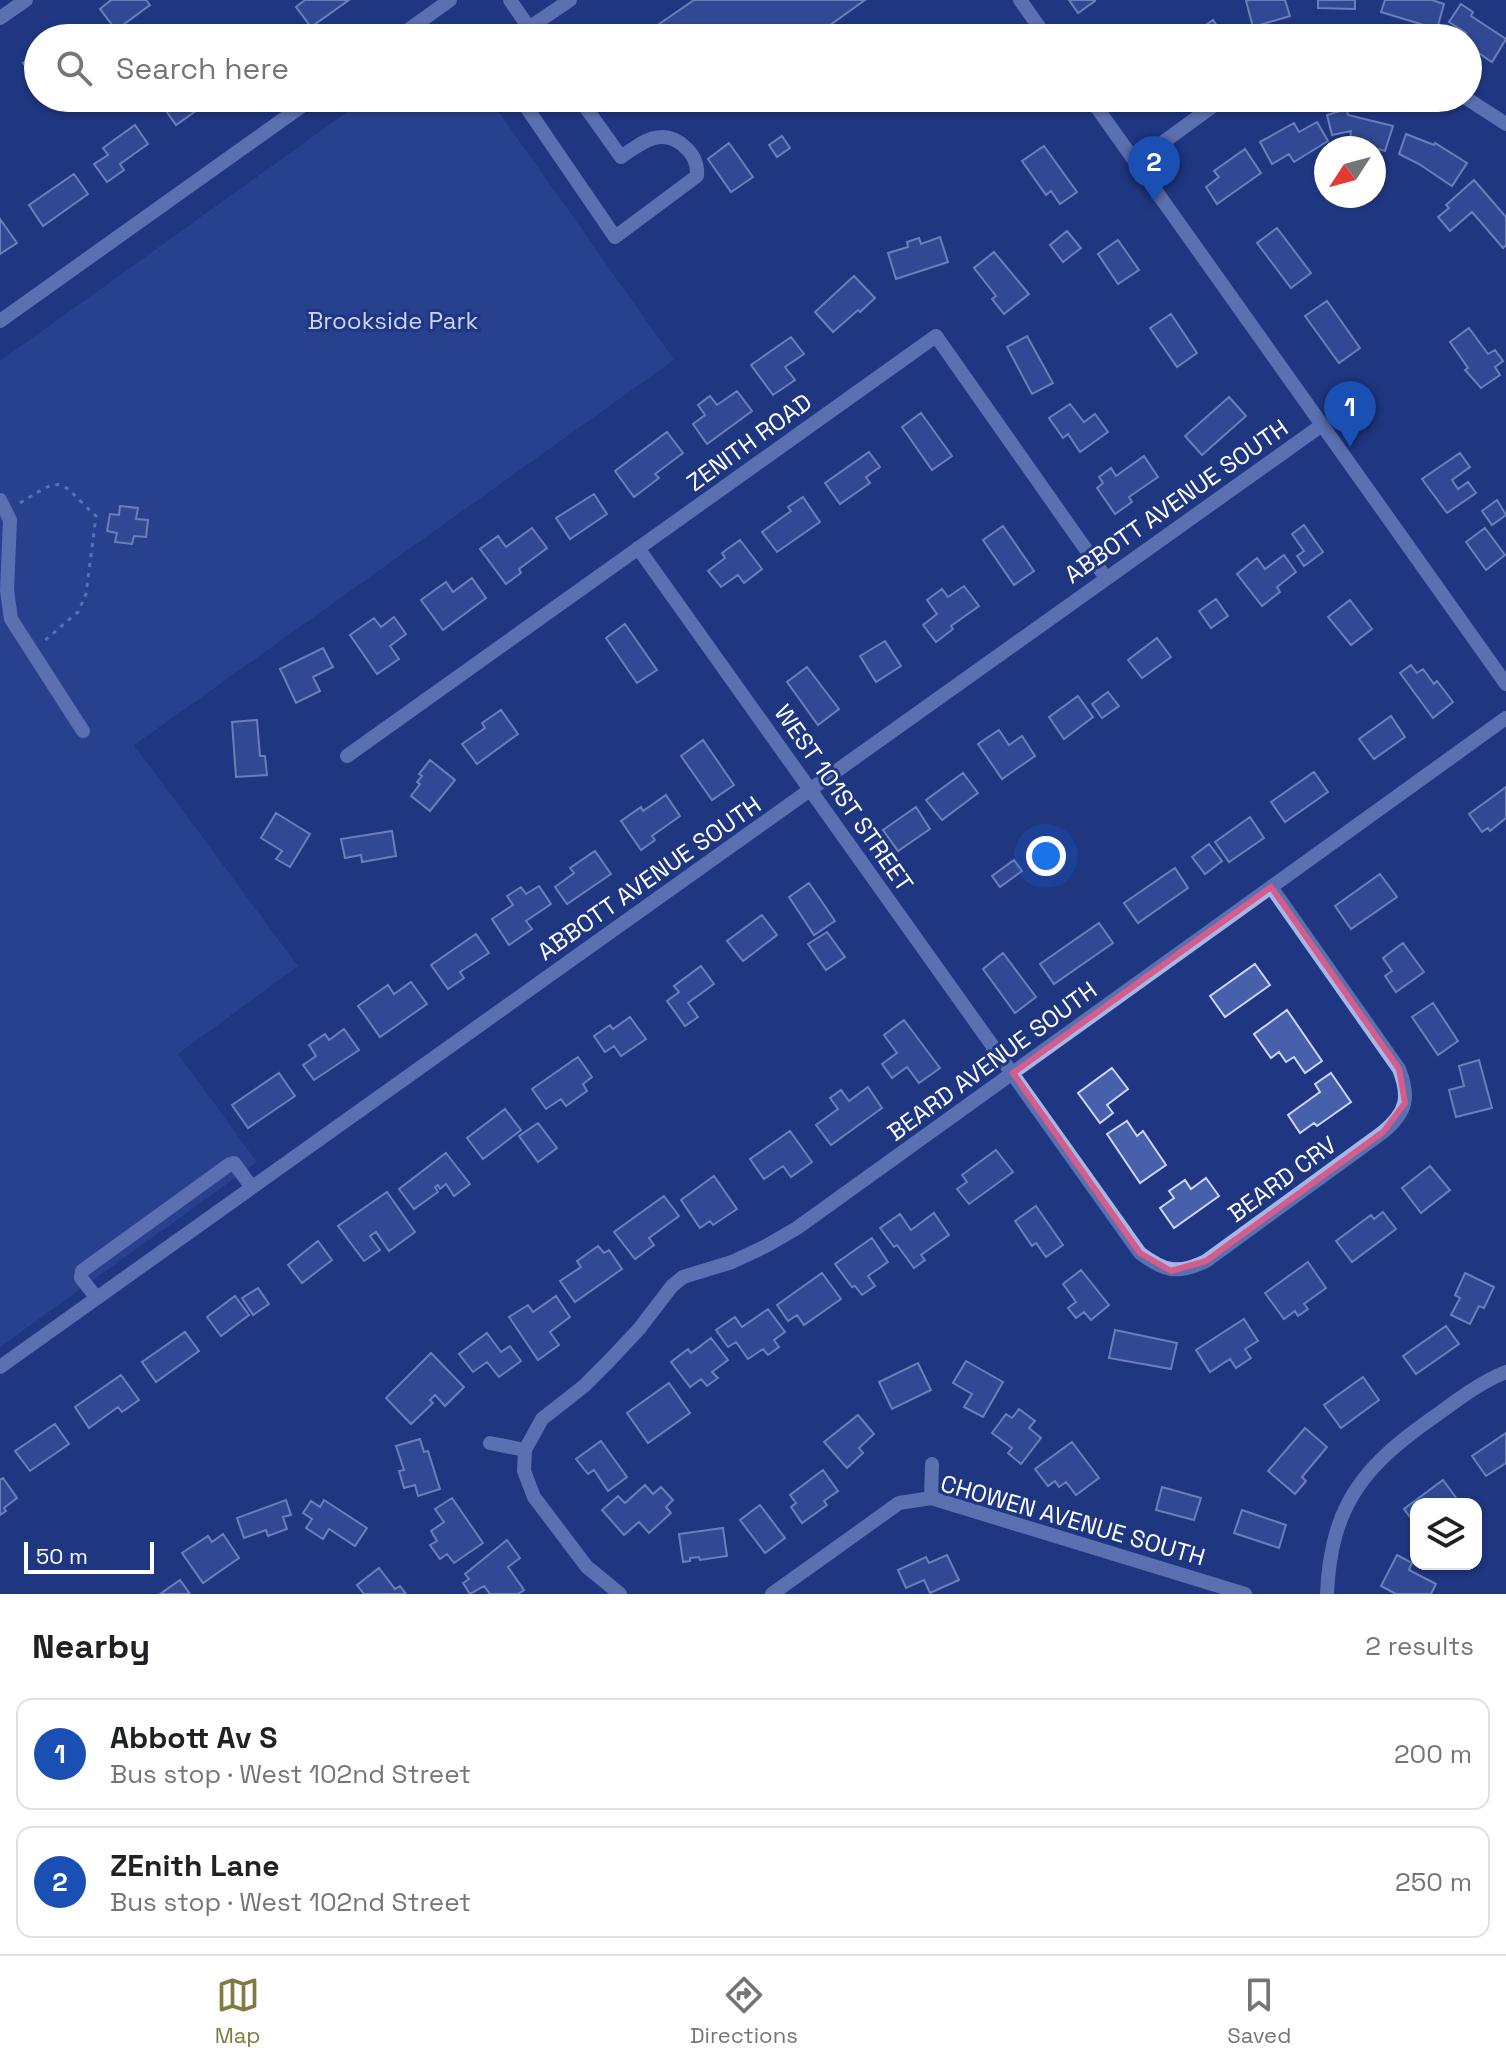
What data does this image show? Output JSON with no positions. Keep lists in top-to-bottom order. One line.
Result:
{"streets":{"street":["ZENITH ROAD","ABBOTT AVENUE SOUTH","WEST 101ST STREET","BEARD AVENUE SOUTH","BEARD CRV","CHOWEN AVENUE SOUTH"]},"crossings":[["ZENITH ROAD","ABBOTT AVENUE SOUTH"],["ZENITH ROAD","WEST 101ST STREET"],["ABBOTT AVENUE SOUTH","WEST 101ST STREET"],["WEST 101ST STREET","BEARD AVENUE SOUTH"],["WEST 101ST STREET","BEARD CRV"],["BEARD AVENUE SOUTH","BEARD CRV"]],"parks":["Brookside Park"],"scale_bar":"50 m","north":"bottom left","page":{"search":"Search here","pins":["2","1"],"scale":"50 m","heading":["Nearby","2 results"],"list":[{"mark":"1","name":"Abbott Av S","note":"Bus stop · West 102nd Street","value":"200 m"},{"mark":"2","name":"ZEnith Lane","note":"Bus stop · West 102nd Street","value":"250 m"}],"nav":["Map","Directions","Saved"]}}
